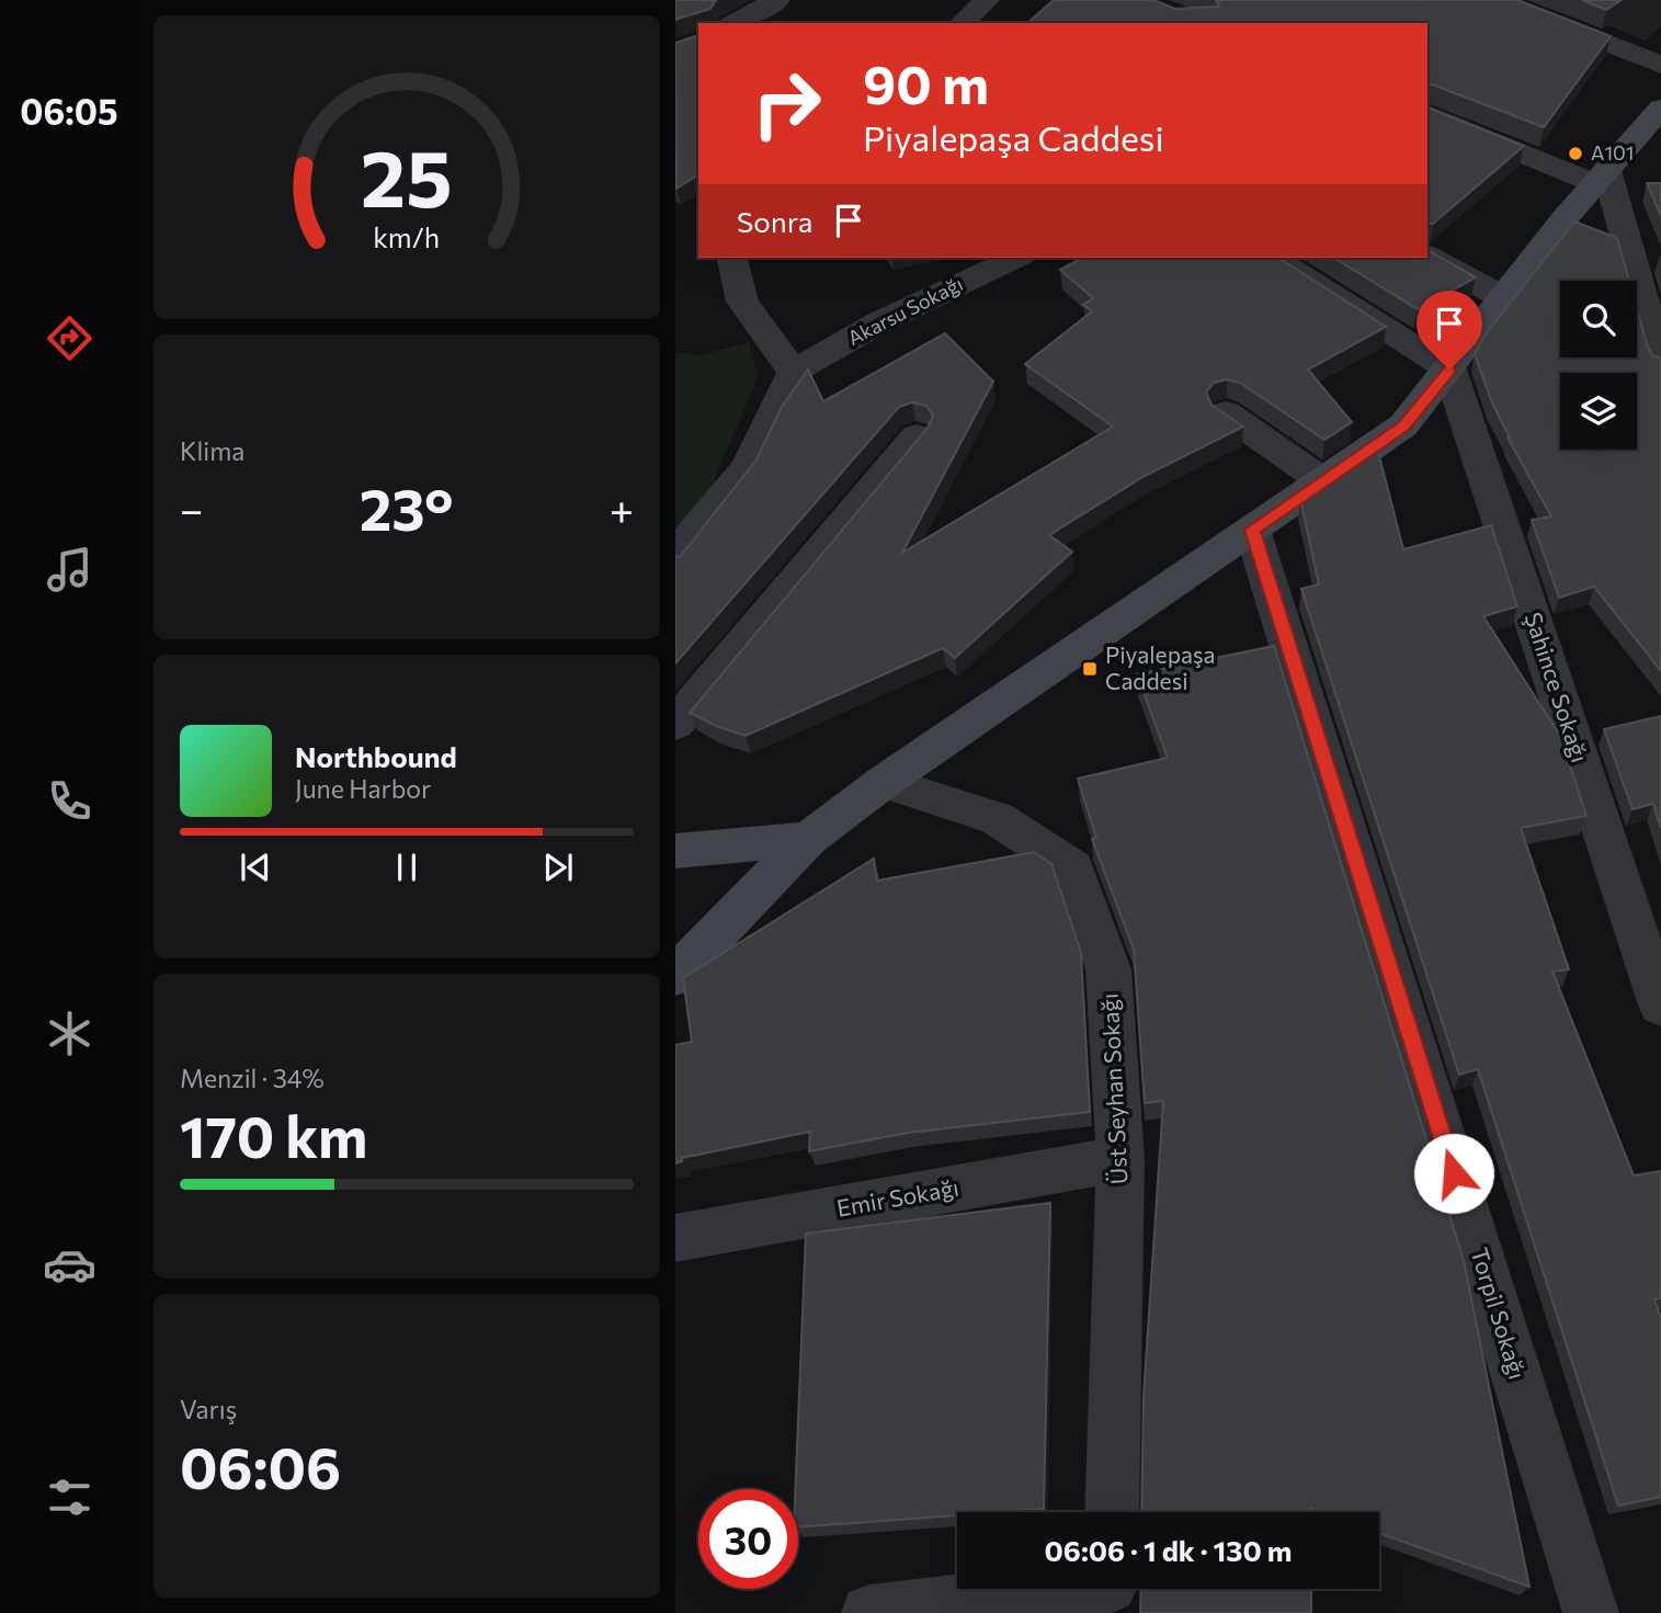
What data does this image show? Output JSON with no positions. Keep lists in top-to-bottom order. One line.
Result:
{"streets":{"street":["Akarsu Sokağı","Şahince Sokağı","Üst Seyhan Sokağı","Emir Sokağı","Torpil Sokağı"]},"crossings":[["Üst Seyhan Sokağı","Emir Sokağı"]],"places":{"other":["A101"],"transit":["Piyalepaşa Caddesi"]},"page":{"tabs":"06:05","turn":["90 m","Piyalepaşa Caddesi"],"then":"Sonra","tile":["Klima",["Menzil · 34%","170 km"],["Varış","06:06"]],"heat":["−","23°","+"],"song":["Northbound","June Harbor"],"limit":"30","trip":"06:06 · 1 dk · 130 m","gauge":["25","km/h"]}}
